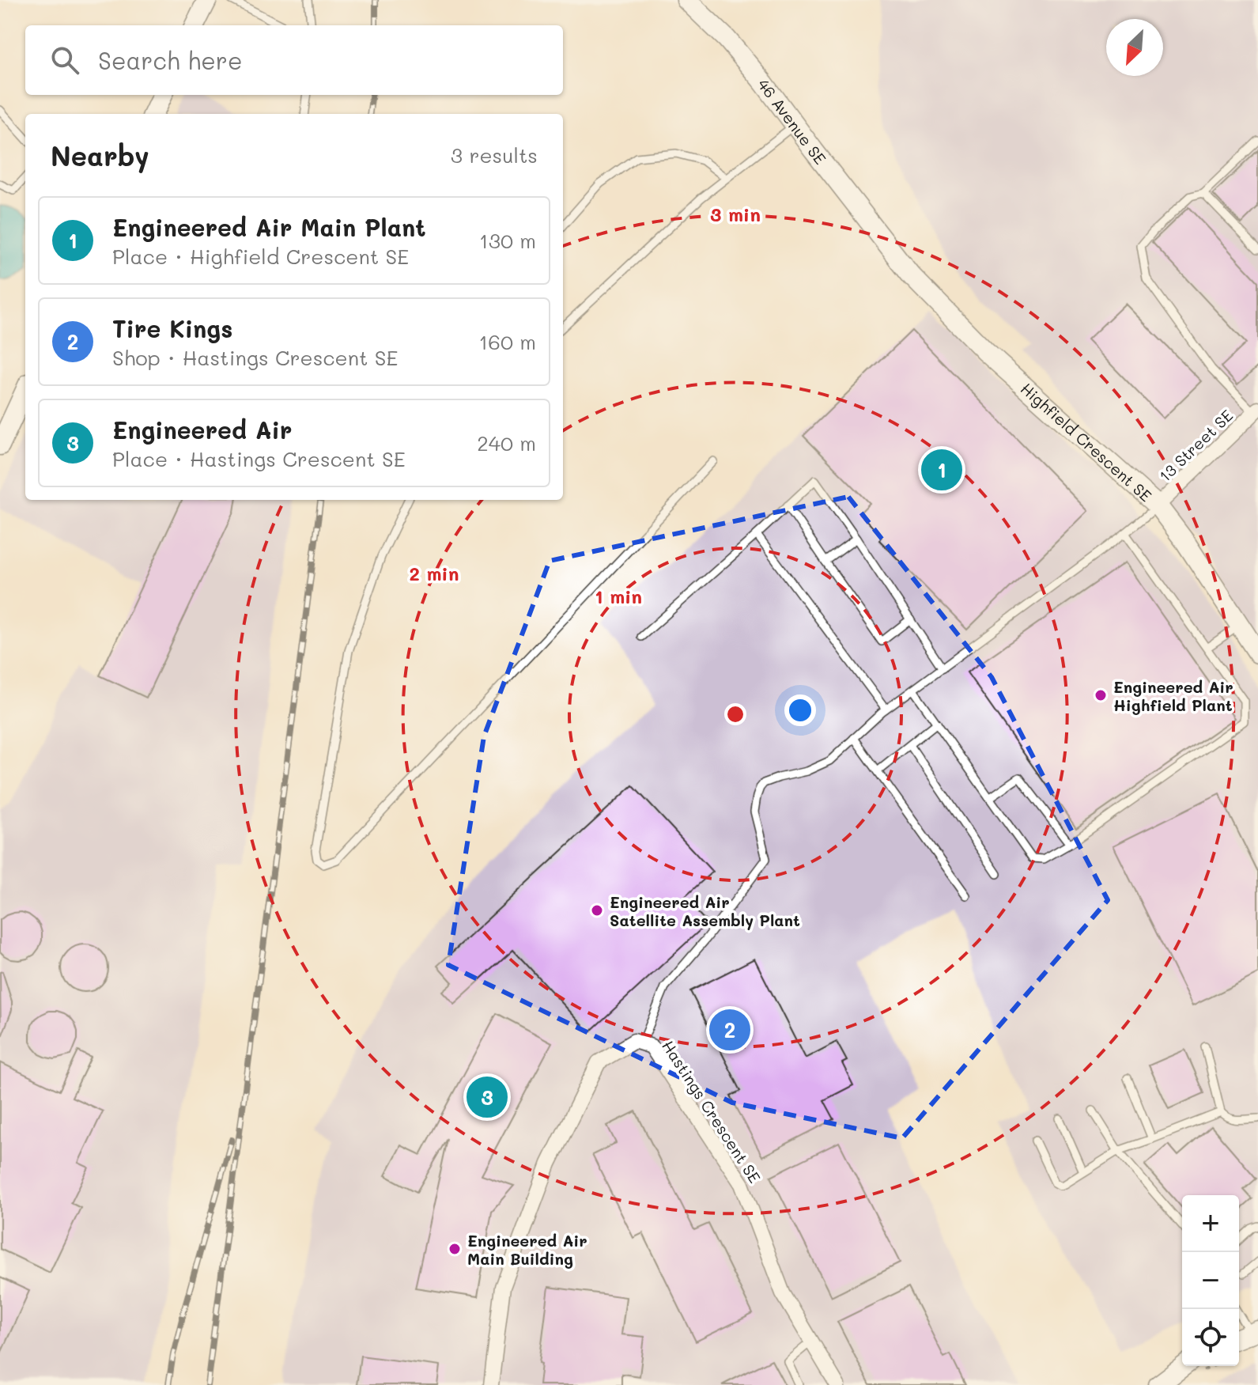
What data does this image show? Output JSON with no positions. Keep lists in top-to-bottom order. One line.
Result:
{"streets":{"street":["46 Avenue SE","Highfield Crescent SE","13 Street SE","Hastings Crescent SE"]},"crossings":[["46 Avenue SE","Highfield Crescent SE"],["Highfield Crescent SE","13 Street SE"]],"places":["Engineered Air Highfield Plant","Engineered Air Satellite Assembly Plant","Engineered Air Main Building"],"north":"bottom left","page":{"search":"Search here","heading":["Nearby","3 results"],"list":[{"mark":"1","name":"Engineered Air Main Plant","note":"Place · Highfield Crescent SE","value":"130 m"},{"mark":"2","name":"Tire Kings","note":"Shop · Hastings Crescent SE","value":"160 m"},{"mark":"3","name":"Engineered Air","note":"Place · Hastings Crescent SE","value":"240 m"}],"pins":["1","2","3"],"map_buttons":["+","−"]},"rings":["3 min","2 min","1 min"]}
